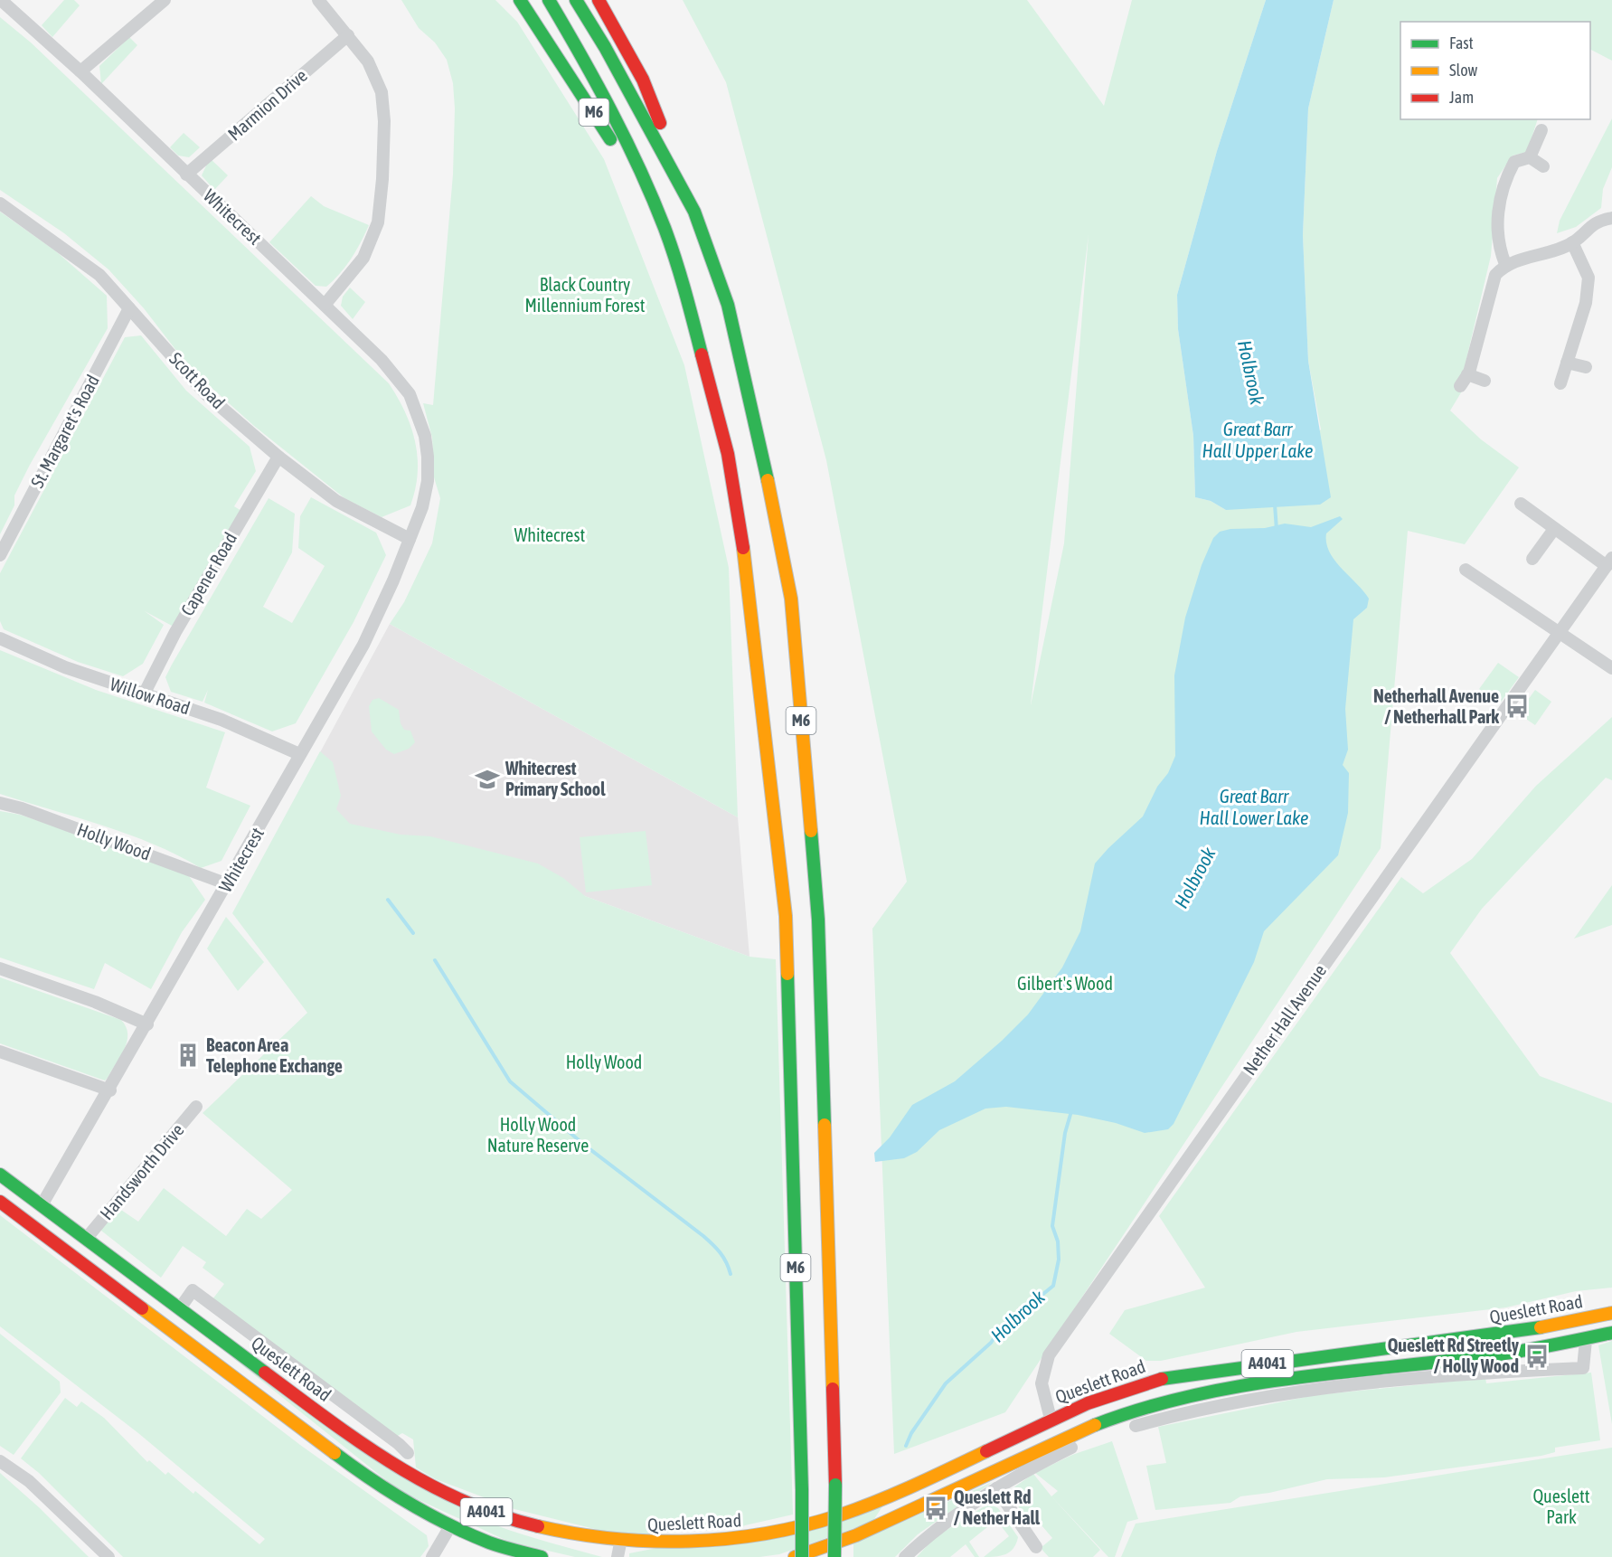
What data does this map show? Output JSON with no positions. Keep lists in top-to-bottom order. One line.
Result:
{"streets":{"highway":["M6","Queslett Road","A4041"],"street":["Marmion Drive","Whitecrest","Scott Road","St. Margaret's Road","Capener Road","Willow Road","Holly Wood","Nether Hall Avenue","Handsworth Drive"]},"crossings":[["Marmion Drive","Whitecrest"],["Whitecrest","Scott Road"],["Whitecrest","Willow Road"],["Whitecrest","Holly Wood"],["Whitecrest","Queslett Road"],["Scott Road","St. Margaret's Road"],["Scott Road","Capener Road"],["Capener Road","Willow Road"],["Nether Hall Avenue","Queslett Road"],["Handsworth Drive","Queslett Road"]],"water":["Holbrook","Great Barr Hall Upper Lake","Great Barr Hall Lower Lake"],"parks":["Black Country Millennium Forest","Whitecrest","Gilbert's Wood","Holly Wood","Holly Wood Nature Reserve","Queslett Park"],"places":{"bus stop":["Netherhall Avenue / Netherhall Park","Queslett Rd Streetly / Holly Wood","Queslett Rd / Nether Hall"],"school or university":["Whitecrest Primary School"],"building":["Beacon Area Telephone Exchange"]},"legend":["Fast","Slow","Jam"]}
